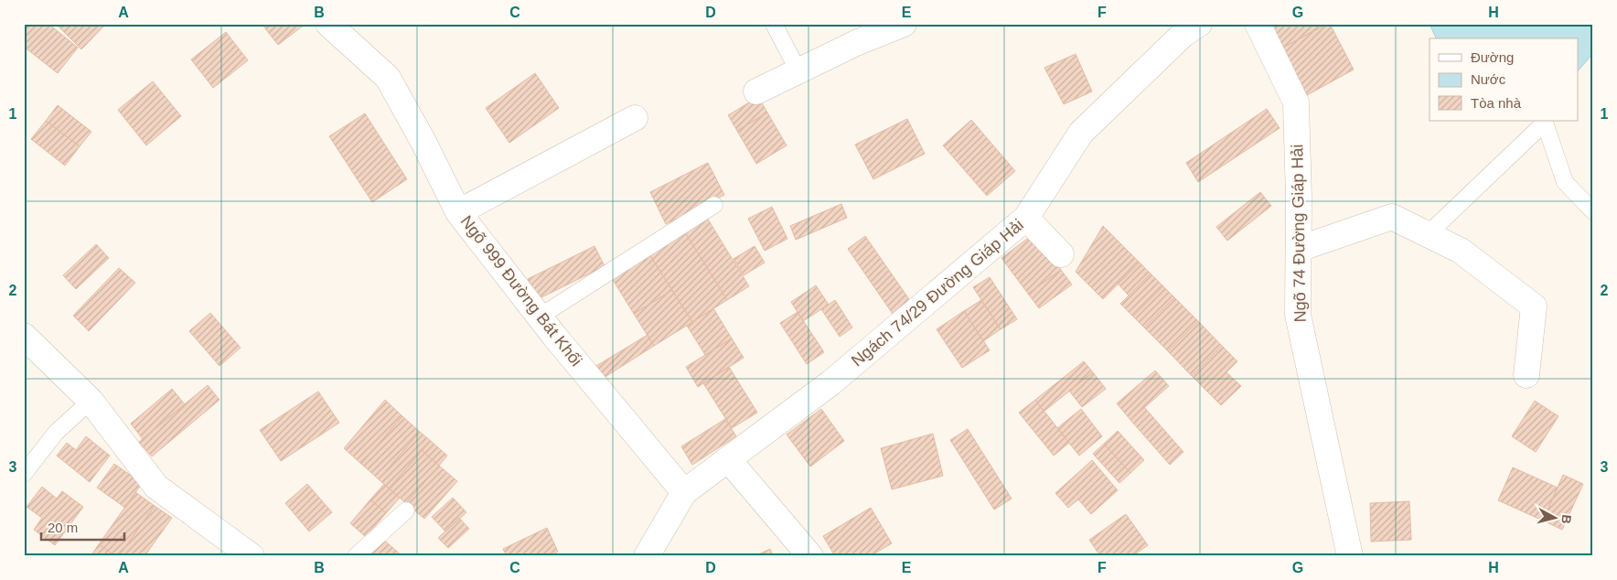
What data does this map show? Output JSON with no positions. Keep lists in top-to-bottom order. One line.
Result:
{"streets":{"street":["Ngõ 74 Đường Giáp Hải","Ngõ 999 Đường Bát Khối","Ngách 74/29 Đường Giáp Hải"]},"crossings":[["Ngõ 999 Đường Bát Khối","Ngách 74/29 Đường Giáp Hải"]],"legend":["Đường","Nước","Tòa nhà"],"scale_bar":"20 m","north":"right","grid":{"columns":["A","B","C","D","E","F","G","H"],"rows":["1","2","3"]}}
